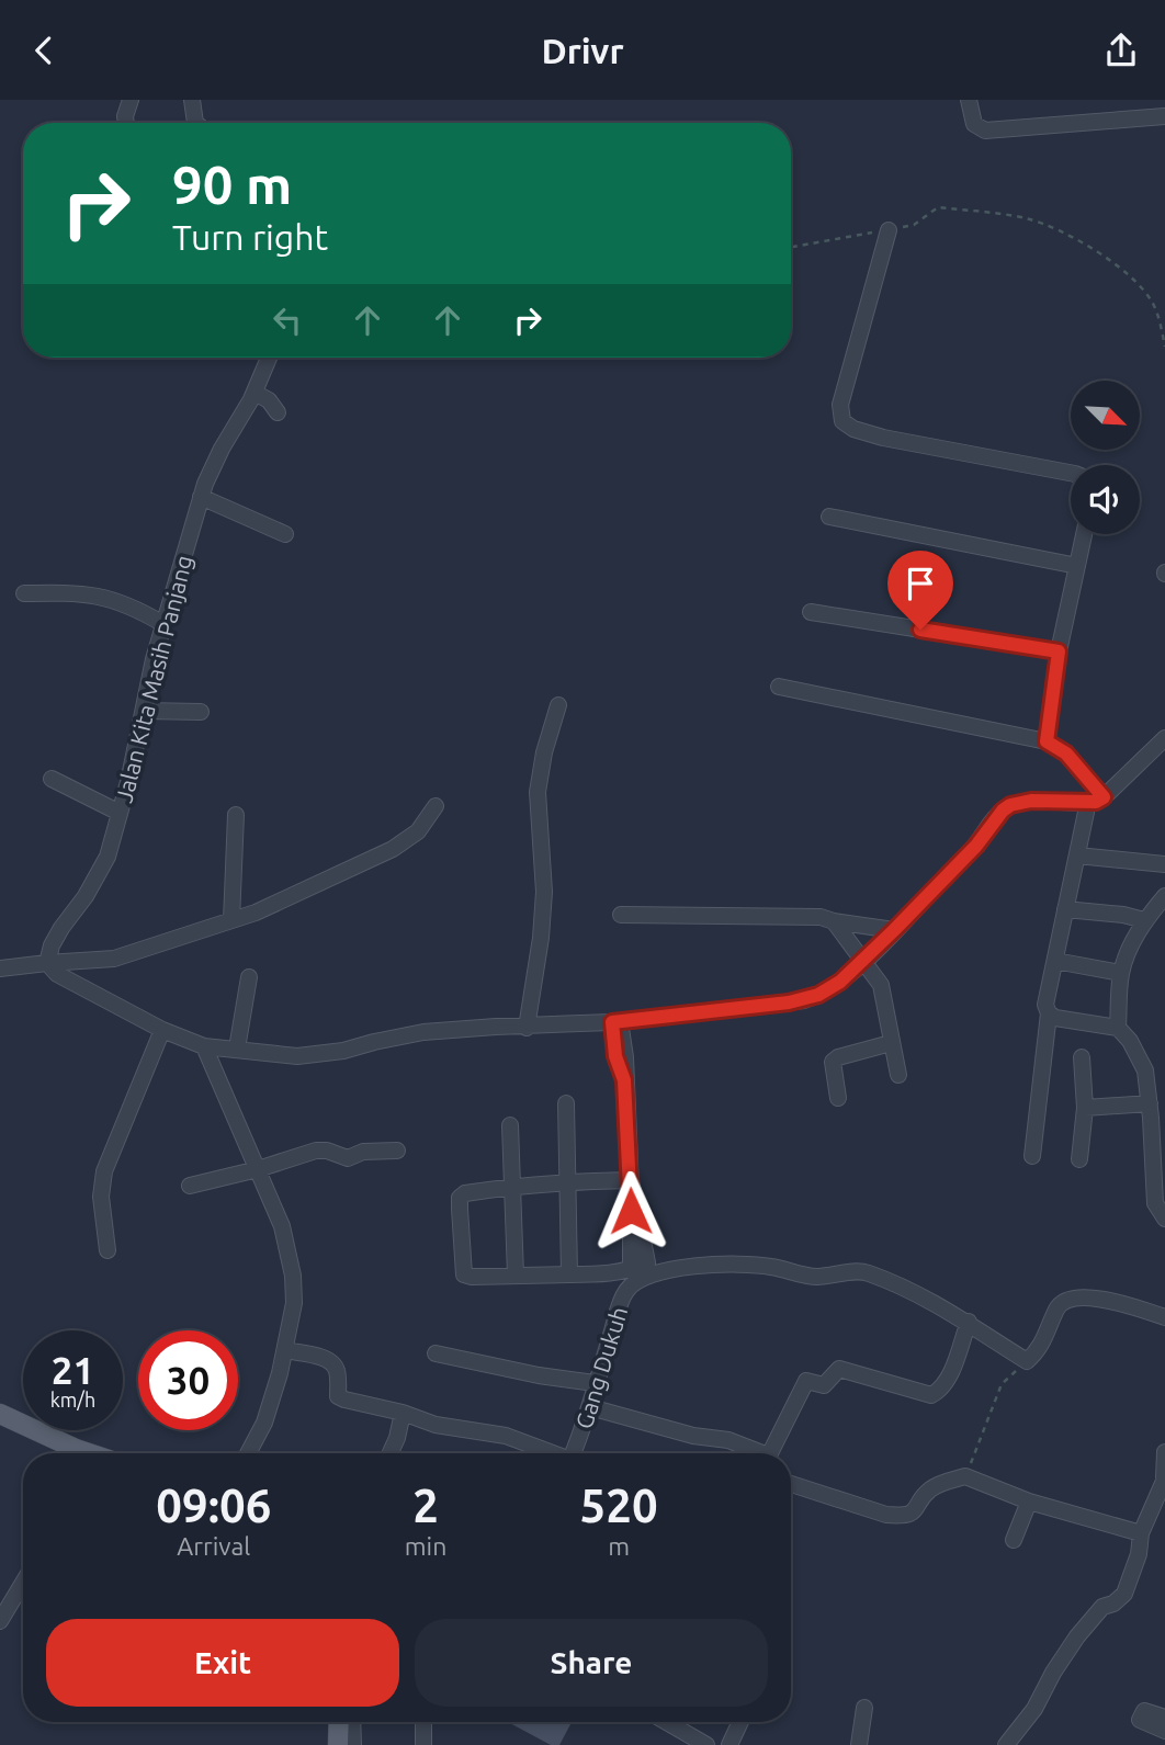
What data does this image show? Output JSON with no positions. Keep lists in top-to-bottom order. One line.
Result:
{"streets":{"street":["Jalan Kita Masih Panjang","Gang Dukuh"]},"north":"bottom right","page":{"header":"Drivr","turn":["90 m","Turn right"],"speed":"21 km/h","limit":"30","eta":["09:06","Arrival","2","min","520","m"],"buttons":["Exit","Share"]}}
